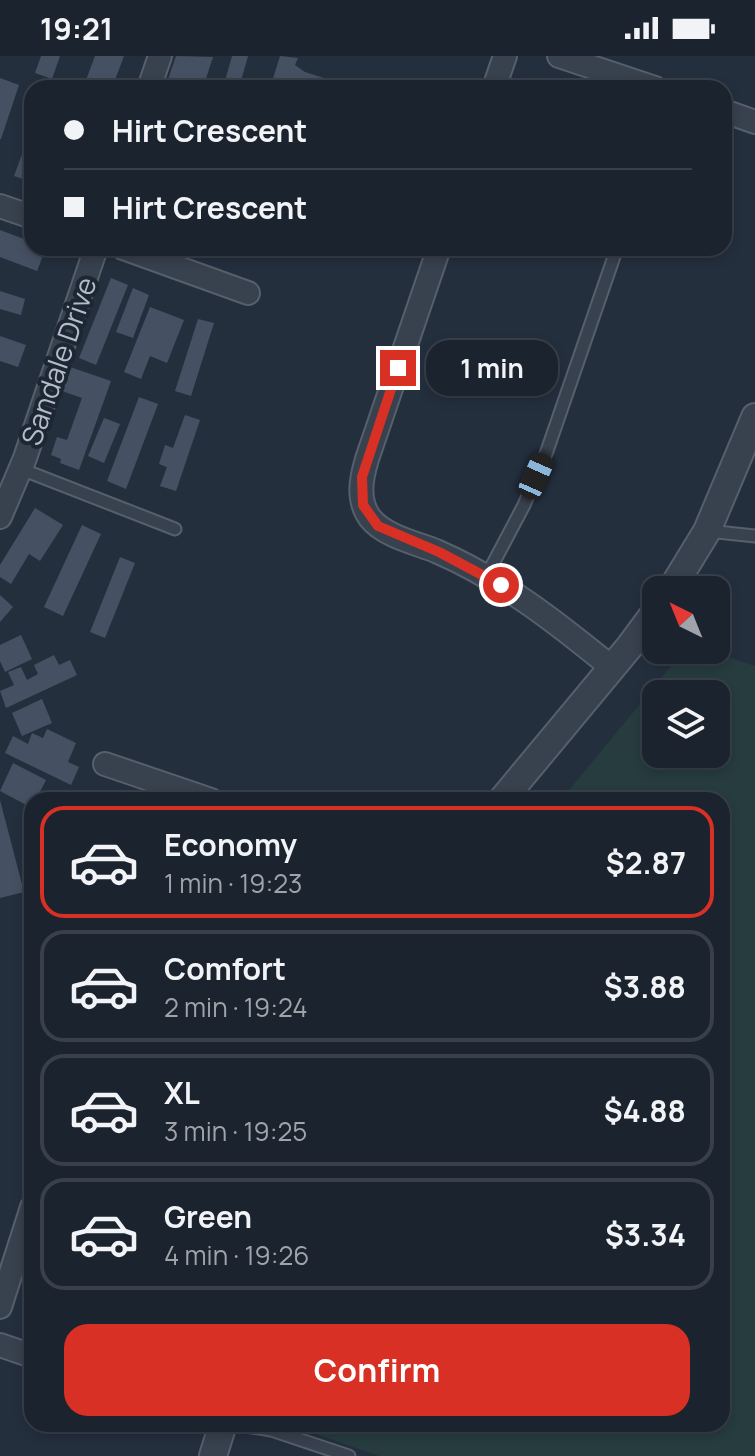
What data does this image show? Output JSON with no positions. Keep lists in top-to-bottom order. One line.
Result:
{"streets":{"street":["Sandale Drive"]},"north":"top left","page":{"status":"19:21","banner":["Hirt Crescent","Hirt Crescent"],"bubble":"1 min","list":[{"name":"Economy","note":"1 min · 19:23","value":"$2.87"},{"name":"Comfort","note":"2 min · 19:24","value":"$3.88"},{"name":"XL","note":"3 min · 19:25","value":"$4.88"},{"name":"Green","note":"4 min · 19:26","value":"$3.34"}],"buttons":"Confirm"}}
